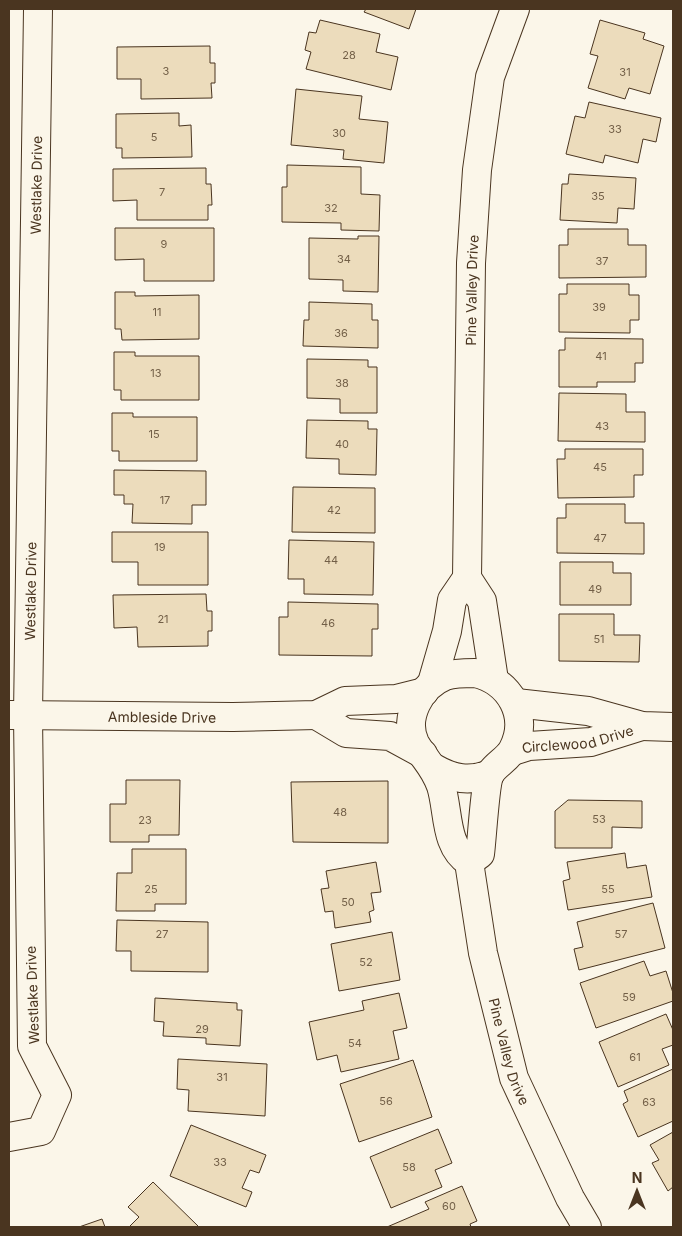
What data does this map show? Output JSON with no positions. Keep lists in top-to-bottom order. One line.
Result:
{"streets":{"street":["Westlake Drive","Pine Valley Drive","Ambleside Drive","Circlewood Drive"]},"crossings":[["Westlake Drive","Ambleside Drive"],["Ambleside Drive","Circlewood Drive"]],"house_numbers":["28","3","31","33","30","5","7","35","32","9","34","37","39","11","36","41","13","38","43","15","40","45","17","42","47","19","44","49","21","46","51","48","53","23","25","55","50","27","57","52","59","29","54","61","31","56","63","33","58","60"],"north":"top"}
